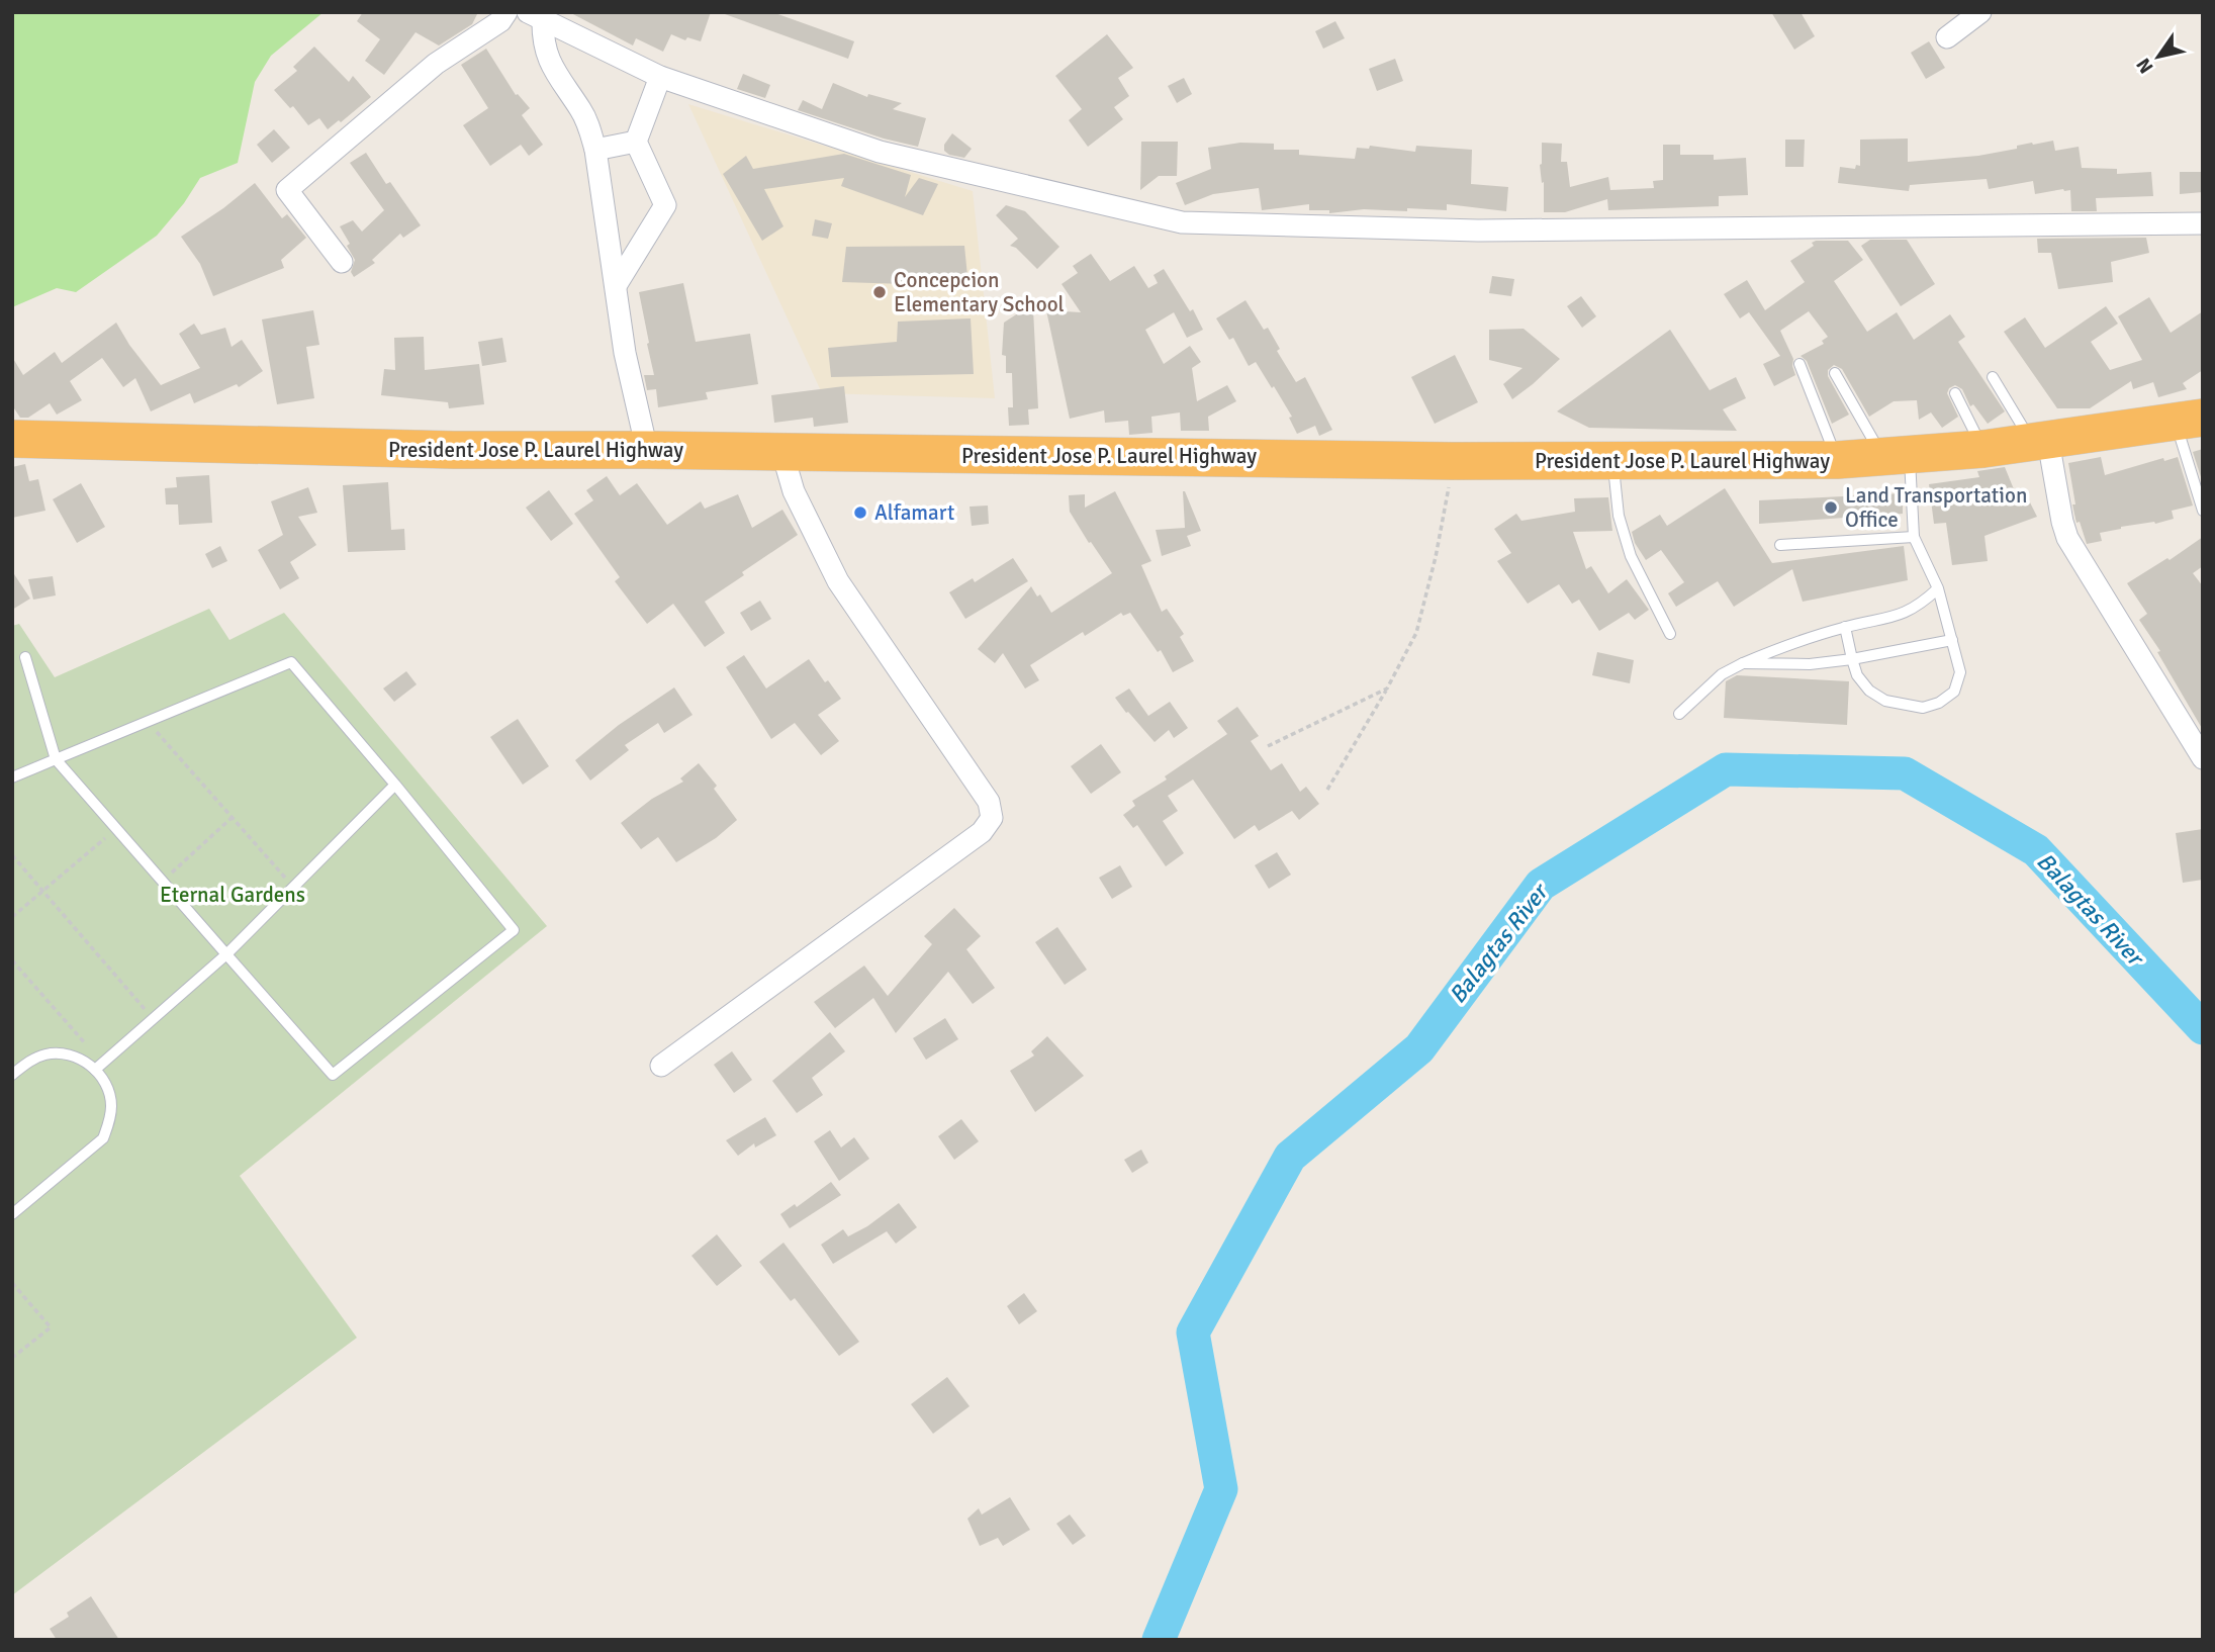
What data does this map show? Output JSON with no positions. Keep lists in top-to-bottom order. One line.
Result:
{"streets":{"highway":["President Jose P. Laurel Highway"]},"water":["Balagtas River"],"parks":["Eternal Gardens"],"places":["Concepcion Elementary School","Land Transportation Office","Alfamart"],"north":"bottom left"}
